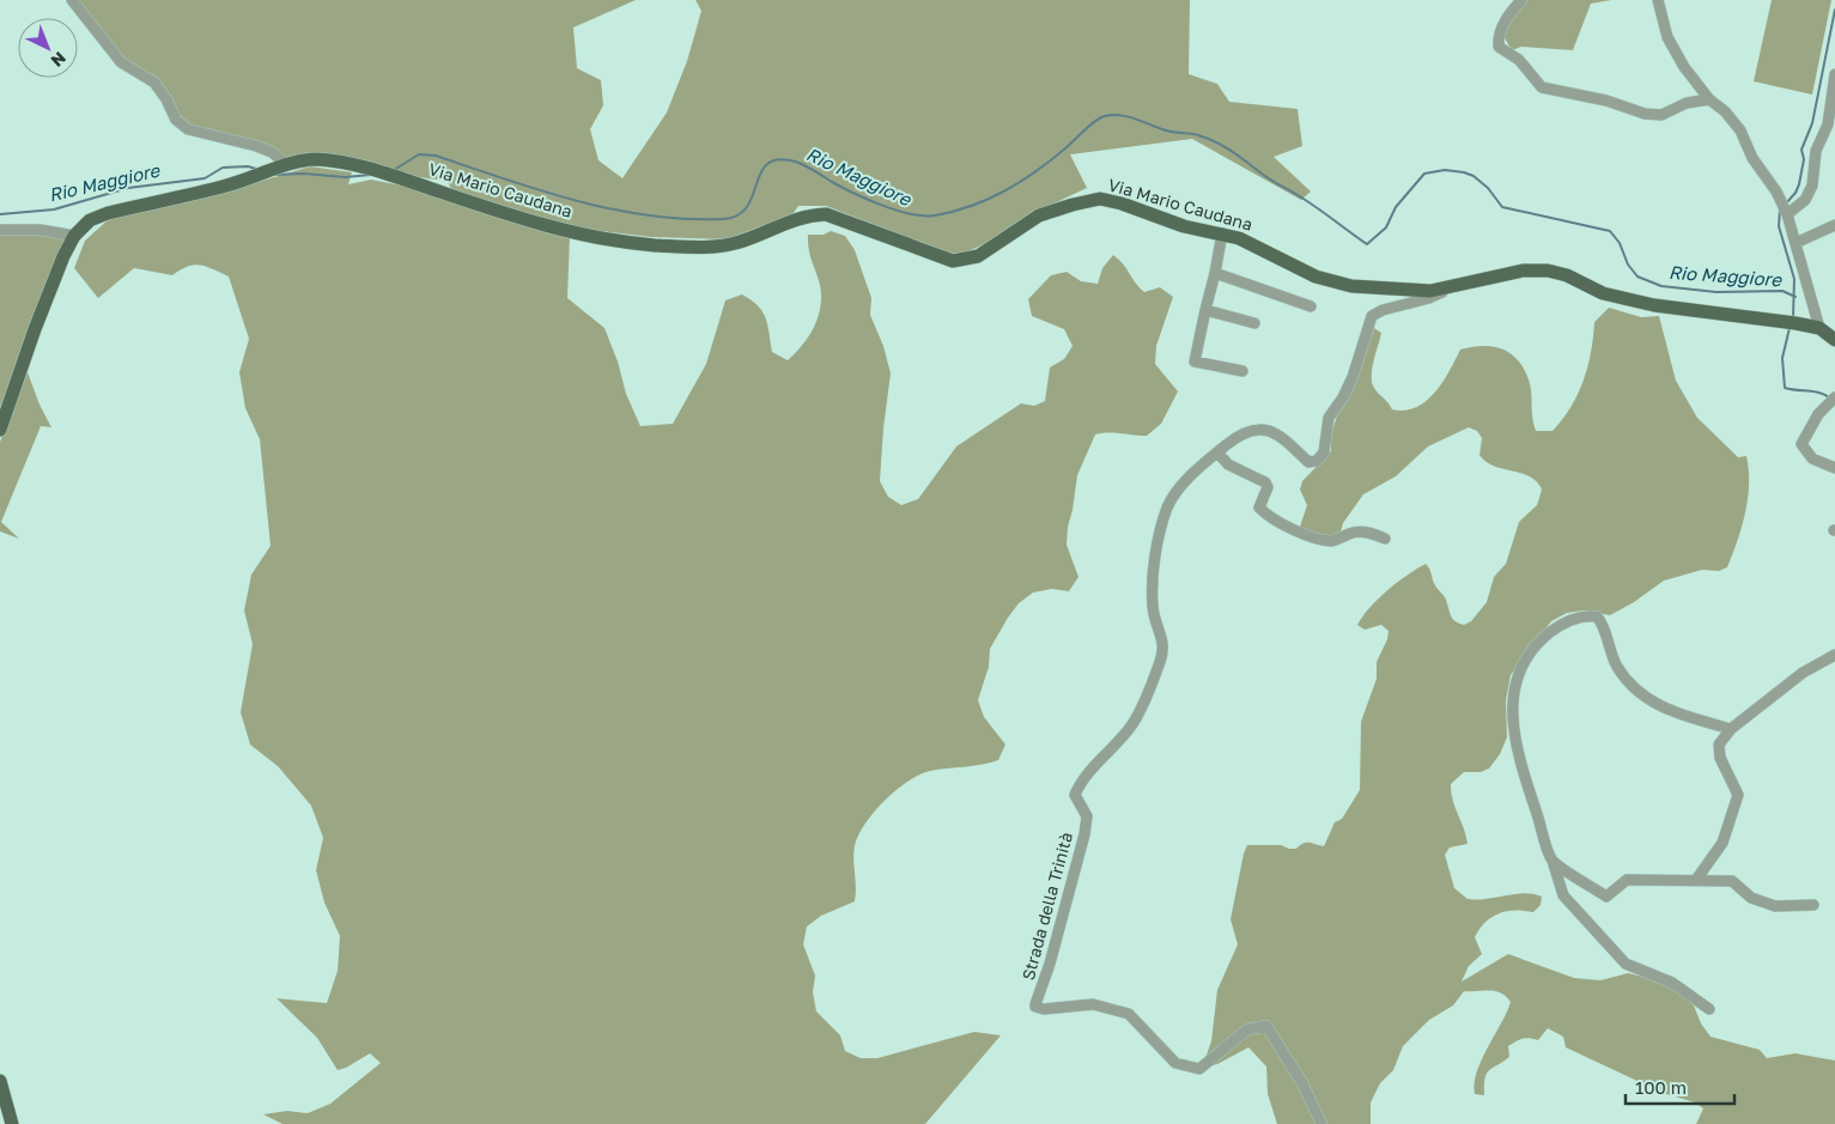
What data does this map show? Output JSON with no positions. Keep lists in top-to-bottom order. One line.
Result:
{"streets":{"main road":["Via Mario Caudana"],"street":["Strada della Trinità"]},"crossings":[["Via Mario Caudana","Strada della Trinità"]],"water":["Rio Maggiore"],"scale_bar":"100 m","north":"bottom right"}
